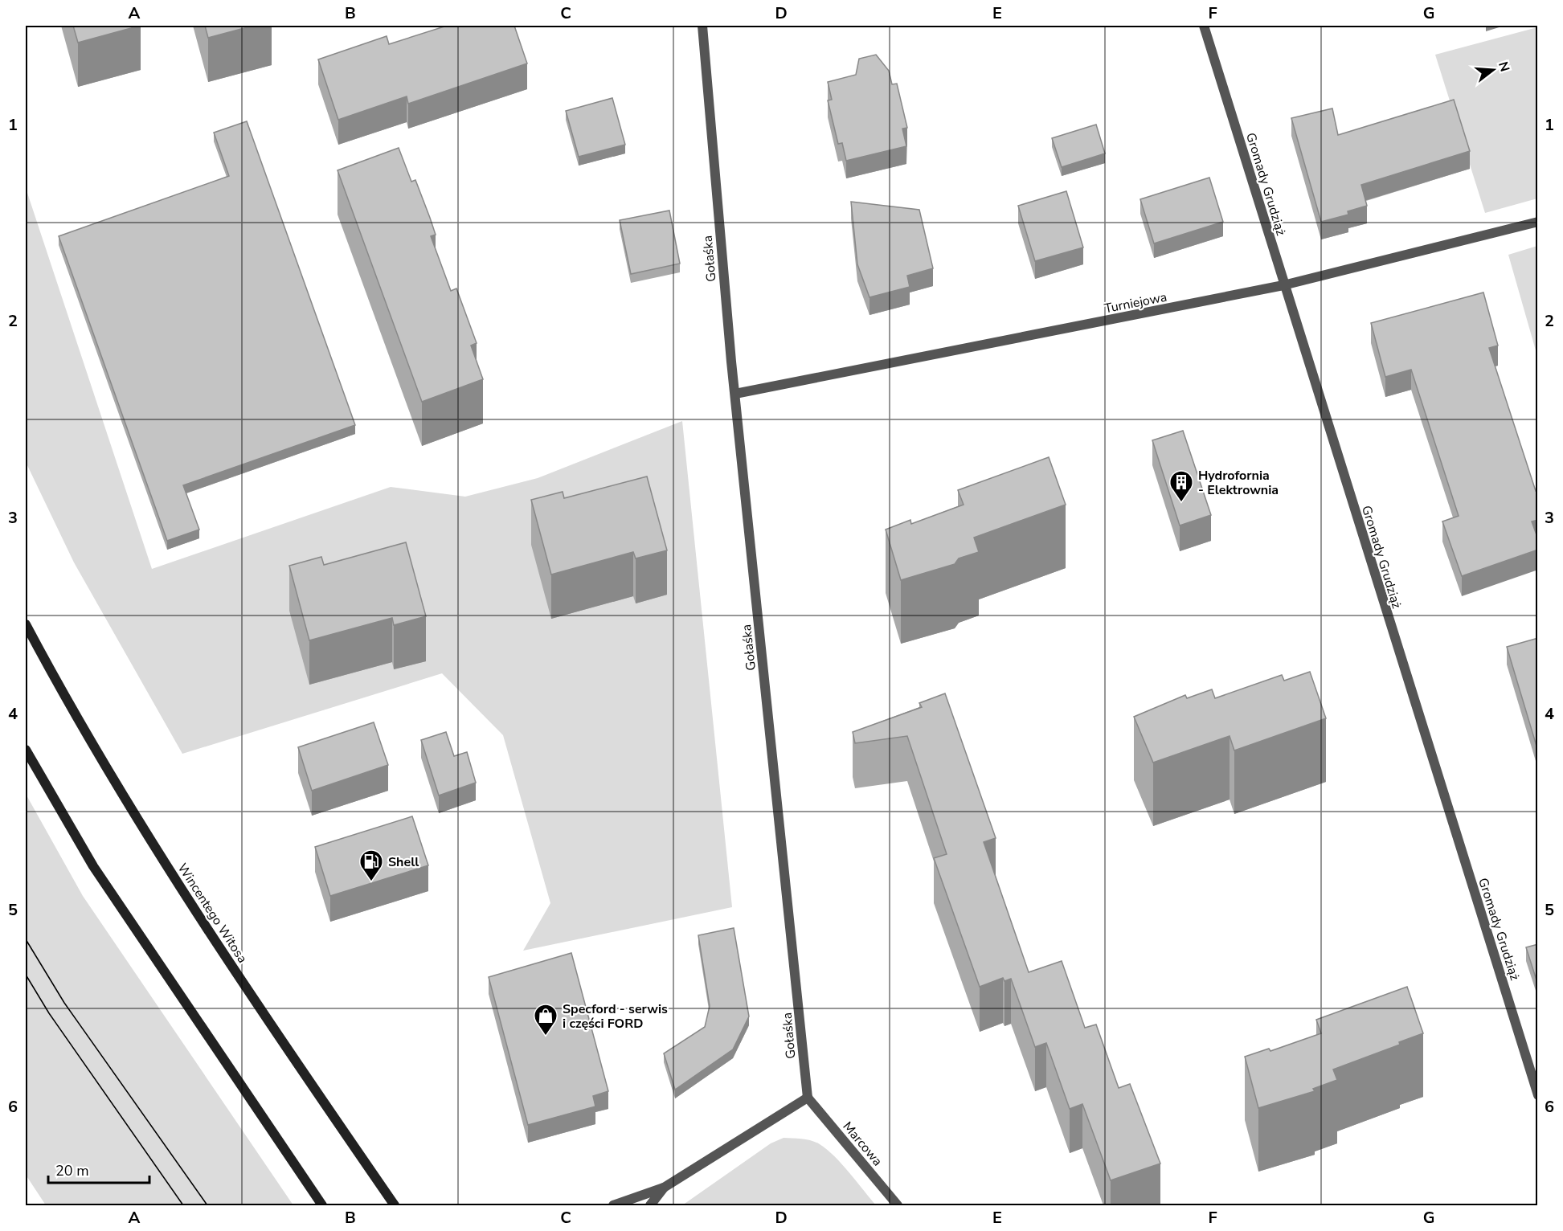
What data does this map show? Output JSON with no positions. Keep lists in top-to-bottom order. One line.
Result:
{"streets":{"main road":["Wincentego Witosa"],"street":["Gromady Grudziąż","Gołaśka","Turniejowa","Marcowa"]},"crossings":[["Gromady Grudziąż","Turniejowa"],["Gołaśka","Turniejowa"],["Gołaśka","Marcowa"]],"places":{"building":["Hydrofornia - Elektrownia"],"fuel station":["Shell"],"shop":["Specford - serwis i części FORD"]},"scale_bar":"20 m","north":"right","grid":{"columns":["A","B","C","D","E","F","G"],"rows":["1","2","3","4","5","6"]}}
